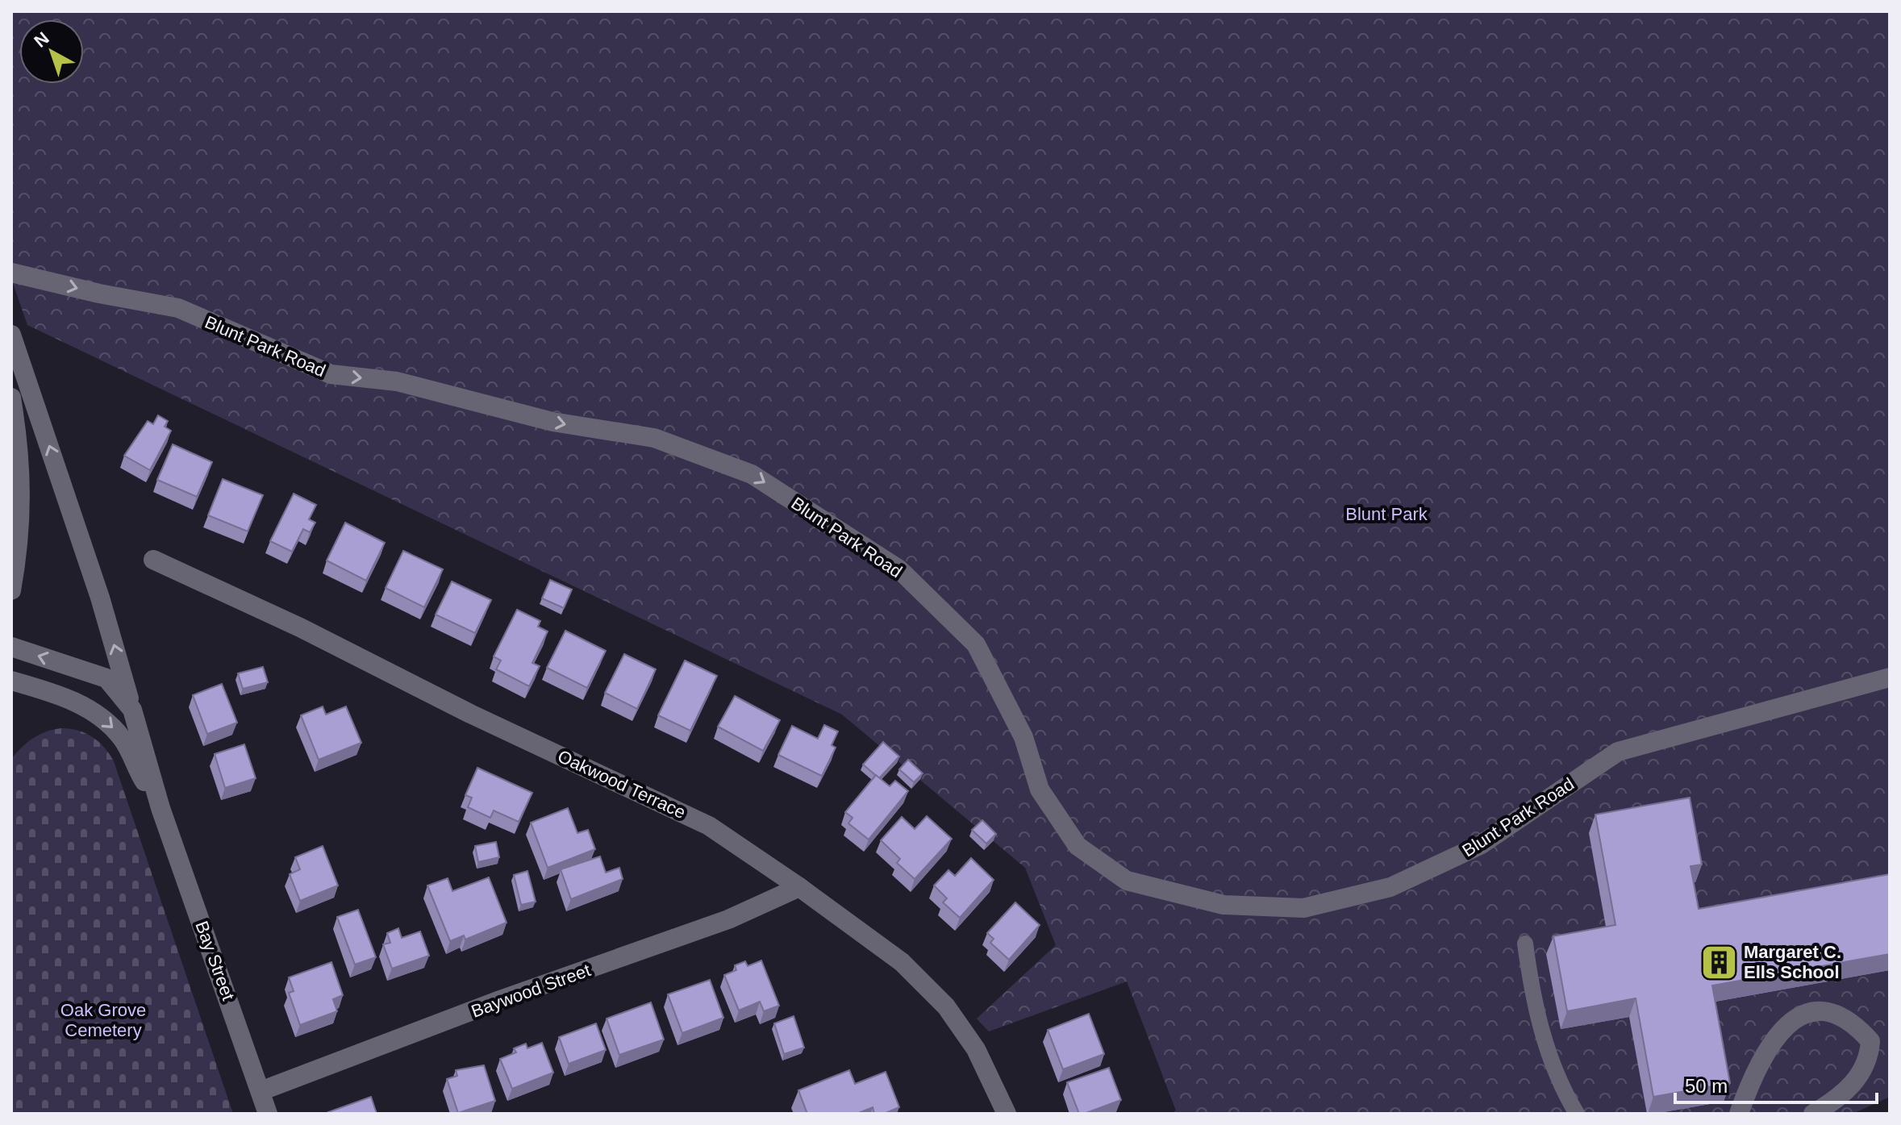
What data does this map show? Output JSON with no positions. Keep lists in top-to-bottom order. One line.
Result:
{"streets":{"street":["Blunt Park Road","Oakwood Terrace","Bay Street","Baywood Street"]},"crossings":[["Oakwood Terrace","Baywood Street"],["Bay Street","Baywood Street"]],"one_way":["Blunt Park Road"],"parks":["Blunt Park","Oak Grove Cemetery"],"places":{"building":["Margaret C. Ells School"]},"scale_bar":"50 m","north":"top left"}
